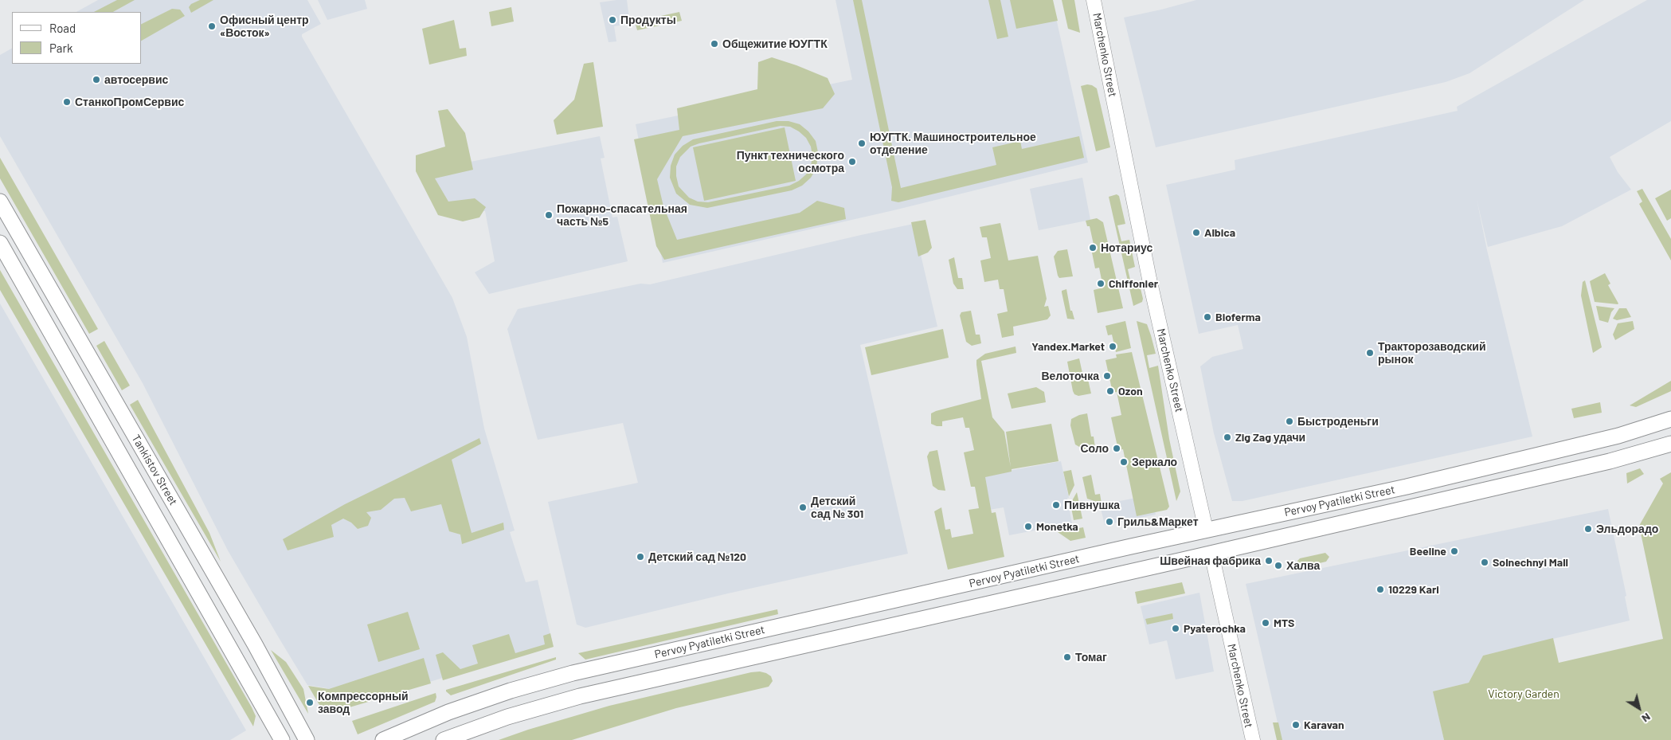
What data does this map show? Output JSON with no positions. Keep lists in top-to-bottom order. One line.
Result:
{"streets":{"main road":["Marchenko Street","Tankistov Street","Pervoy Pyatiletki Street"]},"crossings":[["Marchenko Street","Pervoy Pyatiletki Street"]],"parks":["Victory Garden"],"places":["Продукты","Офисный центр «Восток»","Общежитие ЮУГТК","автосервис","СтанкоПромСервис","ЮУГТК. Машиностроительное отделение","Пункт технического осмотра","Пожарно-спасательная часть №5","Albica","Нотариус","Chiffonier","Bioferma","Yandex.Market","Тракторозаводский рынок","Велоточка","Ozon","Быстроденьги","Zig Zag удачи","Соло","Зеркало","Пивнушка","Детский сад № 301","Гриль&Маркет","Monetka","Эльдорадо","Beeline","Детский сад №120","Швейная фабрика","Solnechnyi Mall","Халва","10229 Kari","MTS","Pyaterochka","Томаг","Компрессорный завод","Karavan"],"legend":["Road","Park"],"north":"bottom right"}
